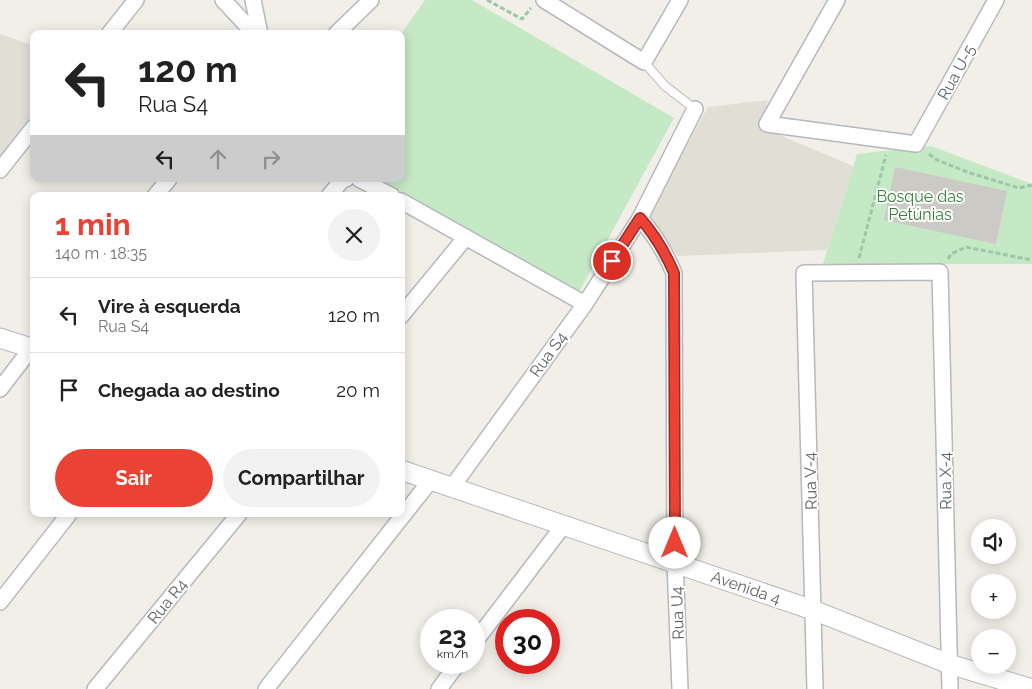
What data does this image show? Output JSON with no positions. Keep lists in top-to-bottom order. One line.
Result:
{"streets":{"street":["Rua U-5","Rua S4","Rua V-4","Rua X-4","Avenida 4","Rua R4","Rua U4"]},"crossings":[["Rua S4","Avenida 4"],["Rua S4","Rua U4"],["Rua V-4","Avenida 4"],["Rua X-4","Avenida 4"],["Avenida 4","Rua U4"]],"parks":["Bosque das Petúnias"],"page":{"turn":["120 m","Rua S4"],"heading":["1 min","140 m · 18:35"],"list":[{"name":"Vire à esquerda","note":"Rua S4","value":"120 m"},{"name":"Chegada ao destino","value":"20 m"}],"buttons":["Sair","Compartilhar"],"map_buttons":["+","−"],"speed":"23 km/h","limit":"30"}}
